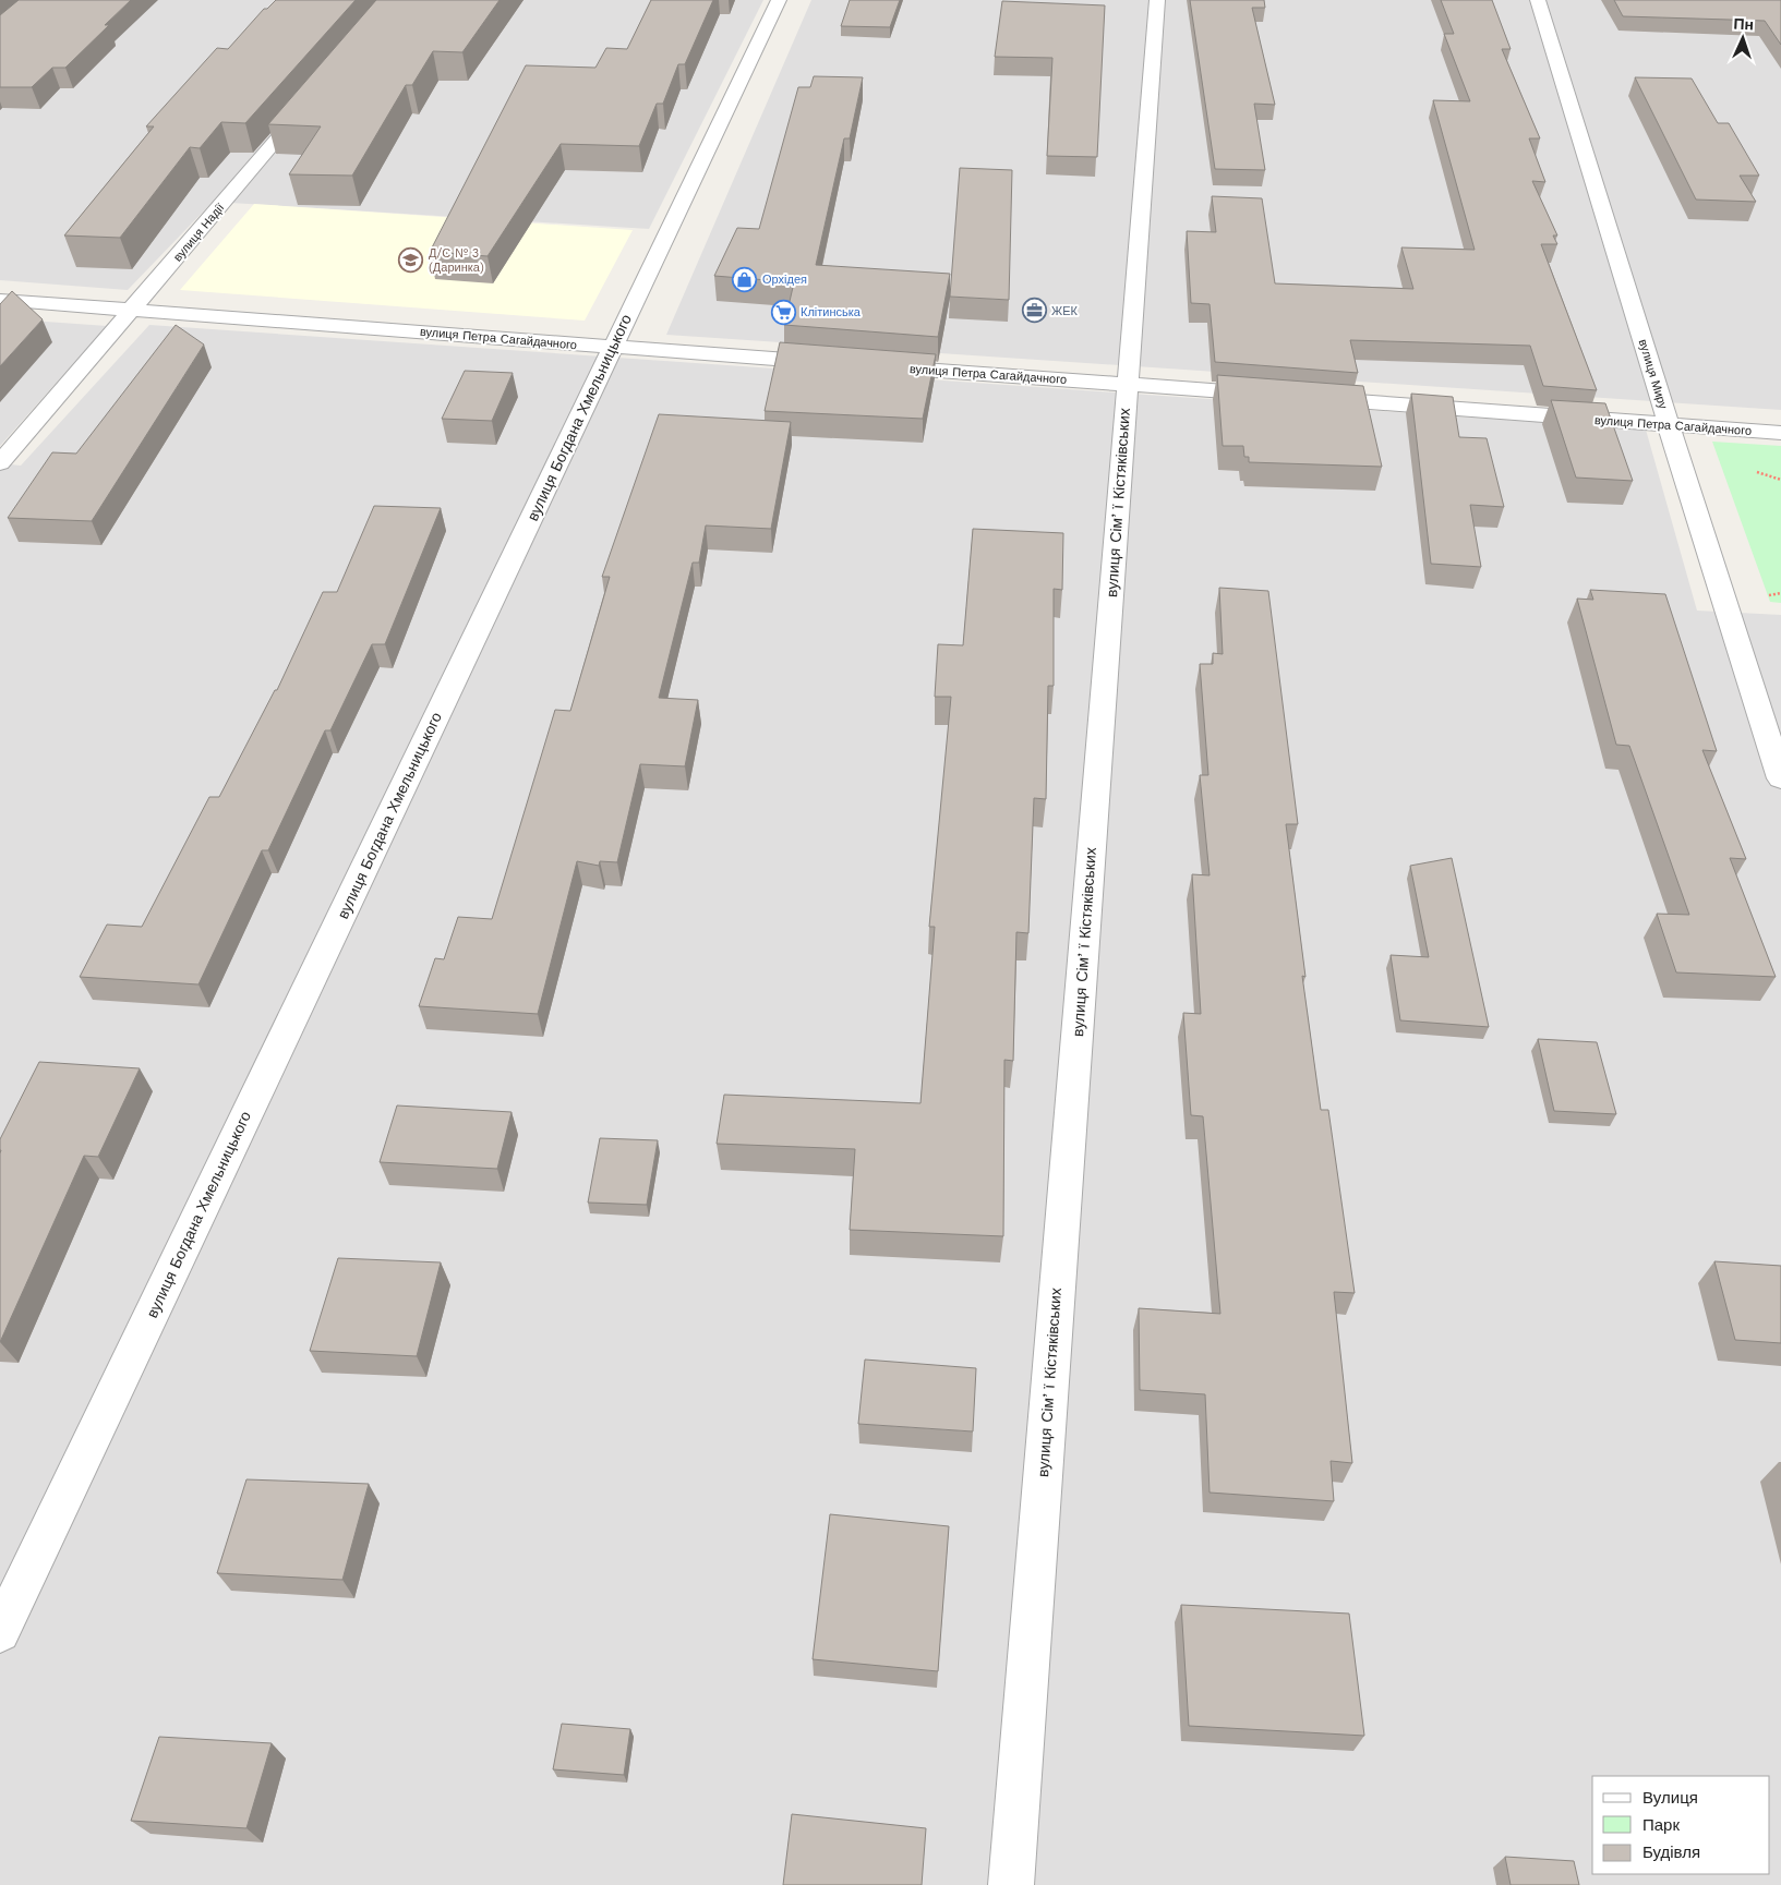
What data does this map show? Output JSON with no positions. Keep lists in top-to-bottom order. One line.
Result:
{"streets":{"street":["вулиця Надії","вулиця Петра Сагайдачного","вулиця Миру","вулиця Богдана Хмельницького","вулиця Сімʼї Кістяківських"]},"crossings":[["вулиця Надії","вулиця Петра Сагайдачного"],["вулиця Петра Сагайдачного","вулиця Миру"],["вулиця Петра Сагайдачного","вулиця Богдана Хмельницького"],["вулиця Петра Сагайдачного","вулиця Сімʼї Кістяківських"]],"places":{"school or university":["Д/С № 3 (Даринка)"],"shop":["Орхідея"],"office":["ЖЕК"],"supermarket":["Клітинська"]},"legend":["Вулиця","Парк","Будівля"],"north":"top"}
